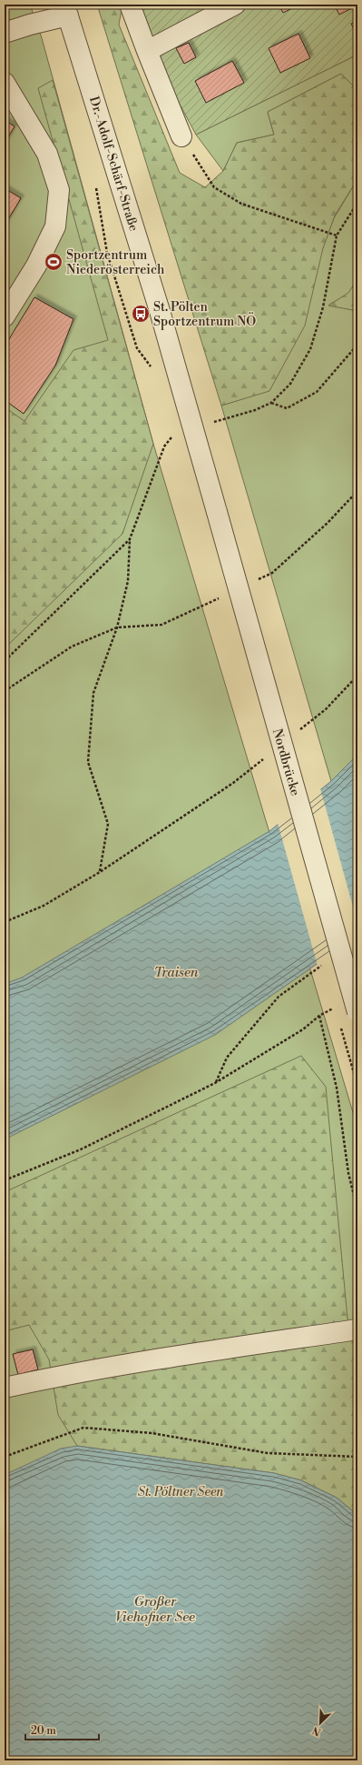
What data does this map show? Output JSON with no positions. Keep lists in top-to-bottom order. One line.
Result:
{"streets":{"street":["Dr.-Adolf-Schärf-Straße","Nordbrücke"]},"crossings":[["Dr.-Adolf-Schärf-Straße","Nordbrücke"]],"water":["Traisen","Großer Viehofner See"],"parks":["St. Pöltner Seen"],"places":{"sports":["Sportzentrum Niederösterreich"],"bus stop":["St. Pölten Sportzentrum NÖ"]},"scale_bar":"20 m","north":"bottom left"}
